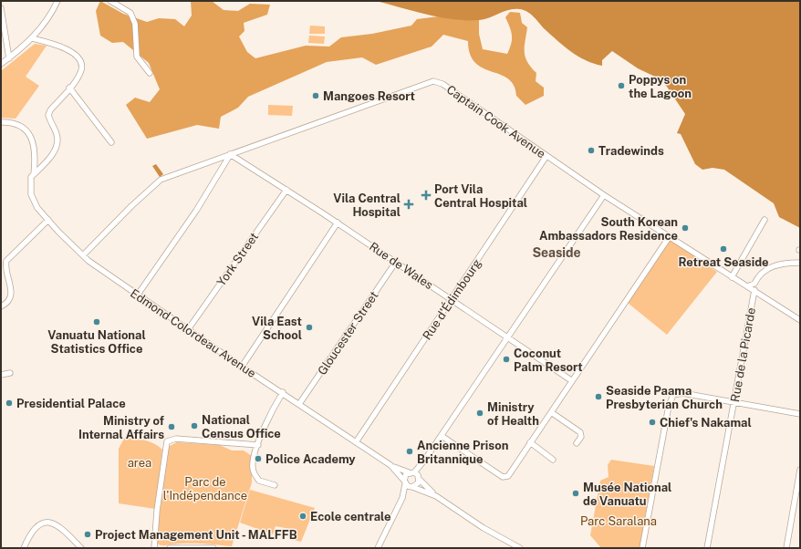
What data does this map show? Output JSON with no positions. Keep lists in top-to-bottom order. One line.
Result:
{"streets":{"street":["Captain Cook Avenue","York Street","Rue de Wales","Rue d'Édimbourg","Edmond Colordeau Avenue","Gloucester Street","Rue de la Picarde"]},"crossings":[["Captain Cook Avenue","Rue de Wales"],["Captain Cook Avenue","Rue d'Édimbourg"],["Captain Cook Avenue","Edmond Colordeau Avenue"],["Captain Cook Avenue","Rue de la Picarde"],["York Street","Rue de Wales"],["York Street","Edmond Colordeau Avenue"],["Rue de Wales","Rue d'Édimbourg"],["Rue de Wales","Gloucester Street"],["Rue d'Édimbourg","Edmond Colordeau Avenue"],["Edmond Colordeau Avenue","Gloucester Street"]],"districts":["Seaside"],"parks":["area","Parc de l'Indépendance","Parc Saralana"],"places":{"other":["Poppys on the Lagoon","Mangoes Resort","Tradewinds","South Korean Ambassadors Residence","Retreat Seaside","Vanuatu National Statistics Office","Vila East School","Coconut Palm Resort","Seaside Paama Presbyterian Church","Presidential Palace","Ministry of Health","Chief's Nakamal","National Census Office","Ministry of Internal Affairs","Ancienne Prison Britannique","Police Academy","Musée National de Vanuatu","Ecole centrale","Project Management Unit - MALFFB"],"health":["Port Vila Central Hospital","Vila Central Hospital"]}}
